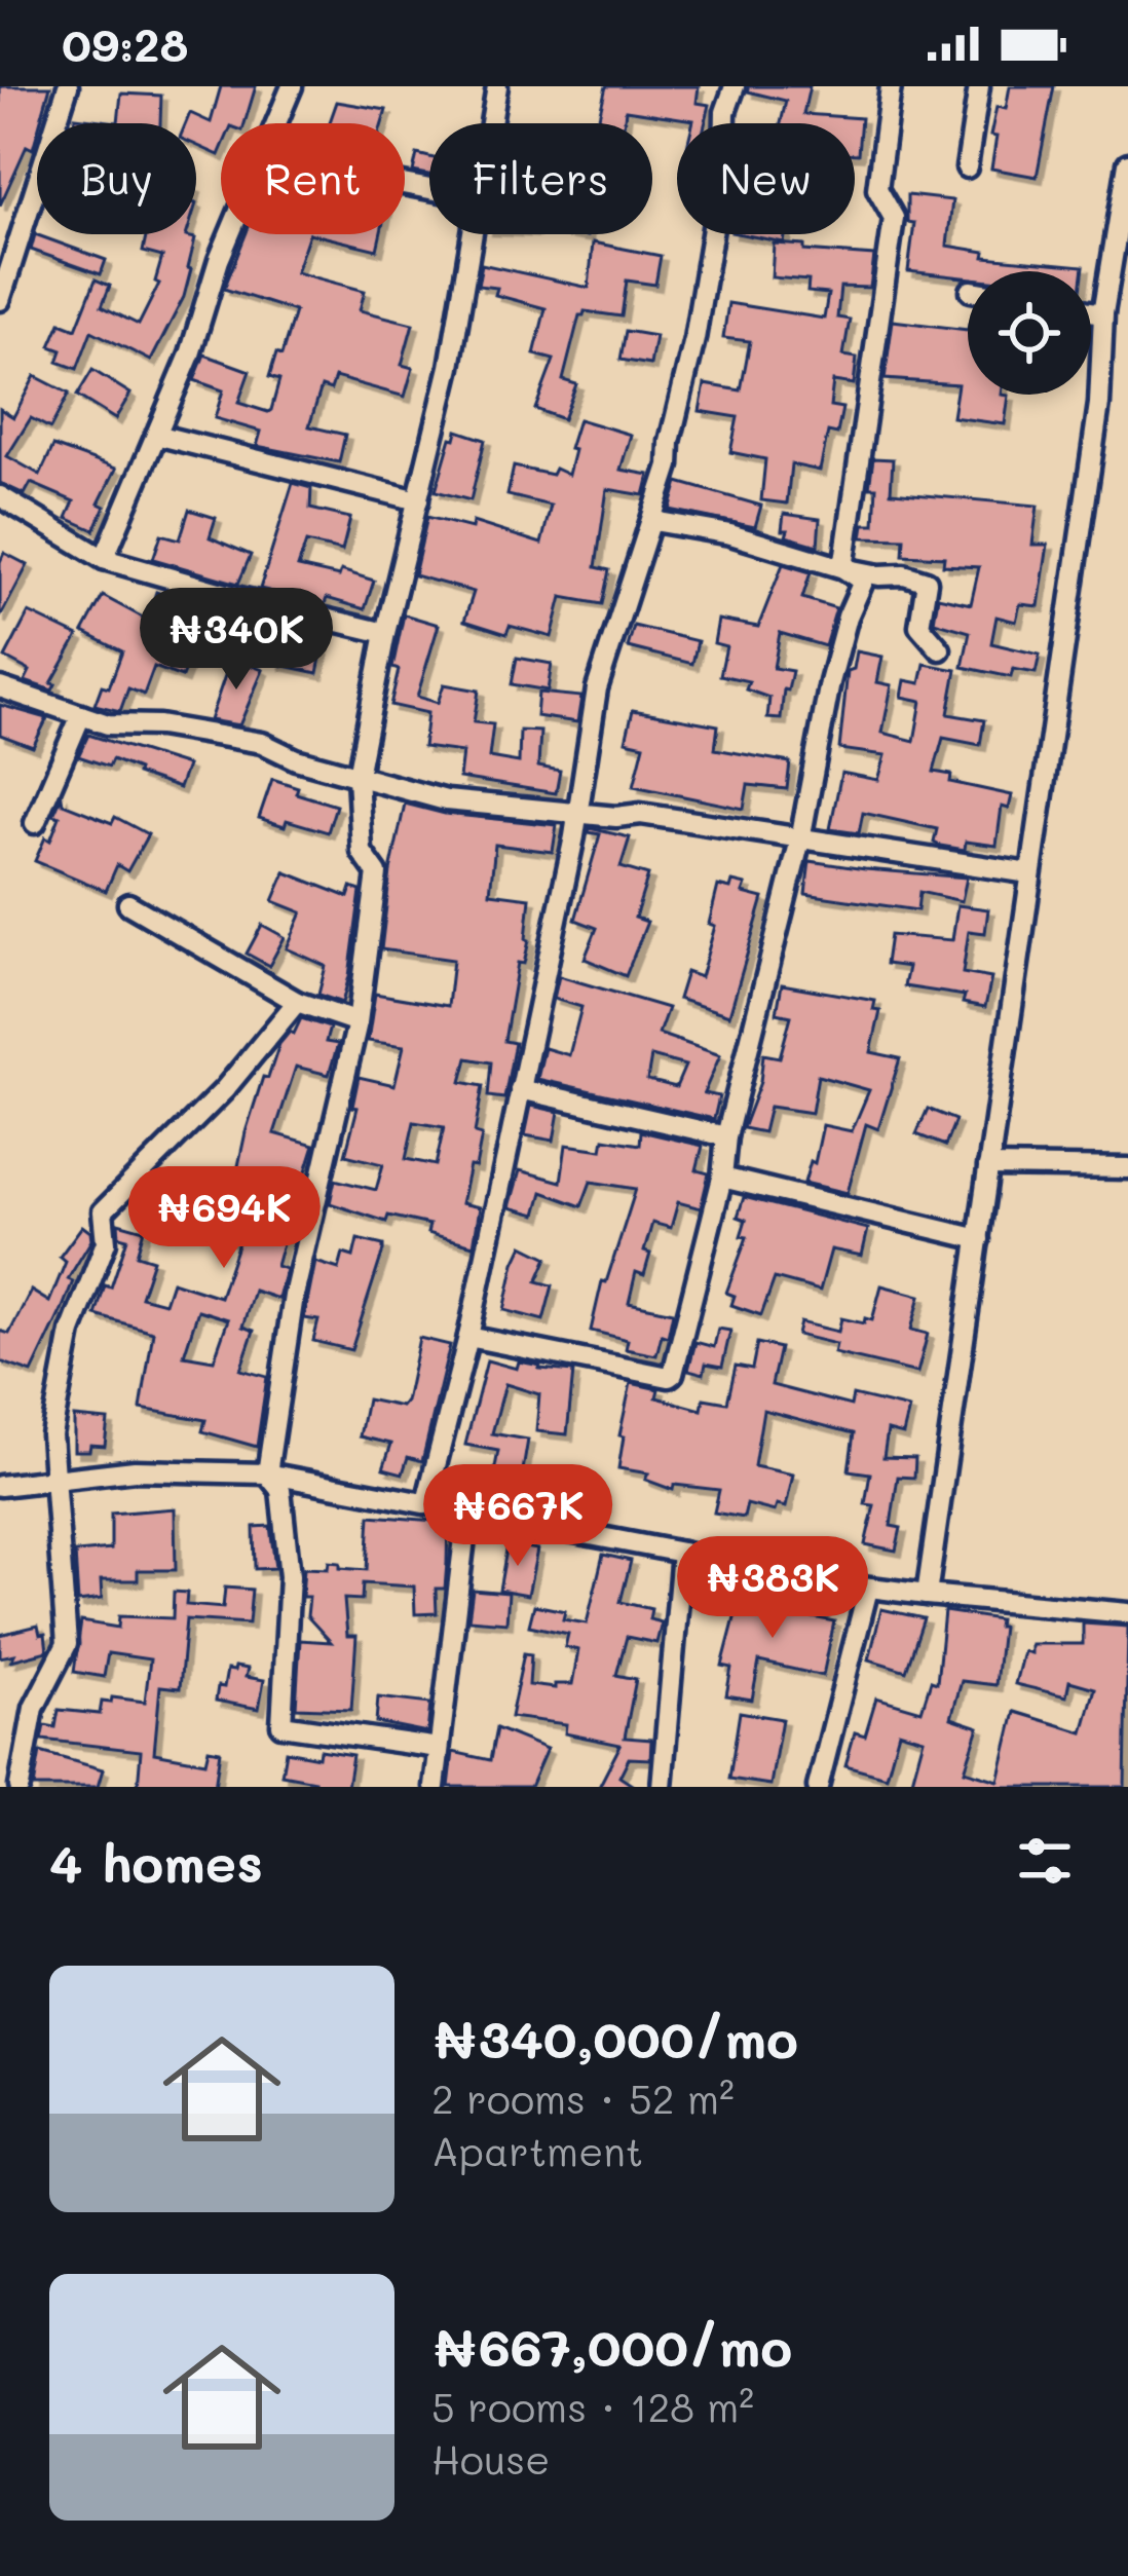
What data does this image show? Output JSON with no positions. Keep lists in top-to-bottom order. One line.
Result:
{"page":{"status":"09:28","chip":["Buy","Rent","Filters","New"],"price":["₦340K","₦694K","₦667K","₦383K"],"heading":"4 homes","list":[{"name":"₦340,000/mo","note":"2 rooms · 52 m² · Apartment"},{"name":"₦667,000/mo","note":"5 rooms · 128 m² · House"}]}}
